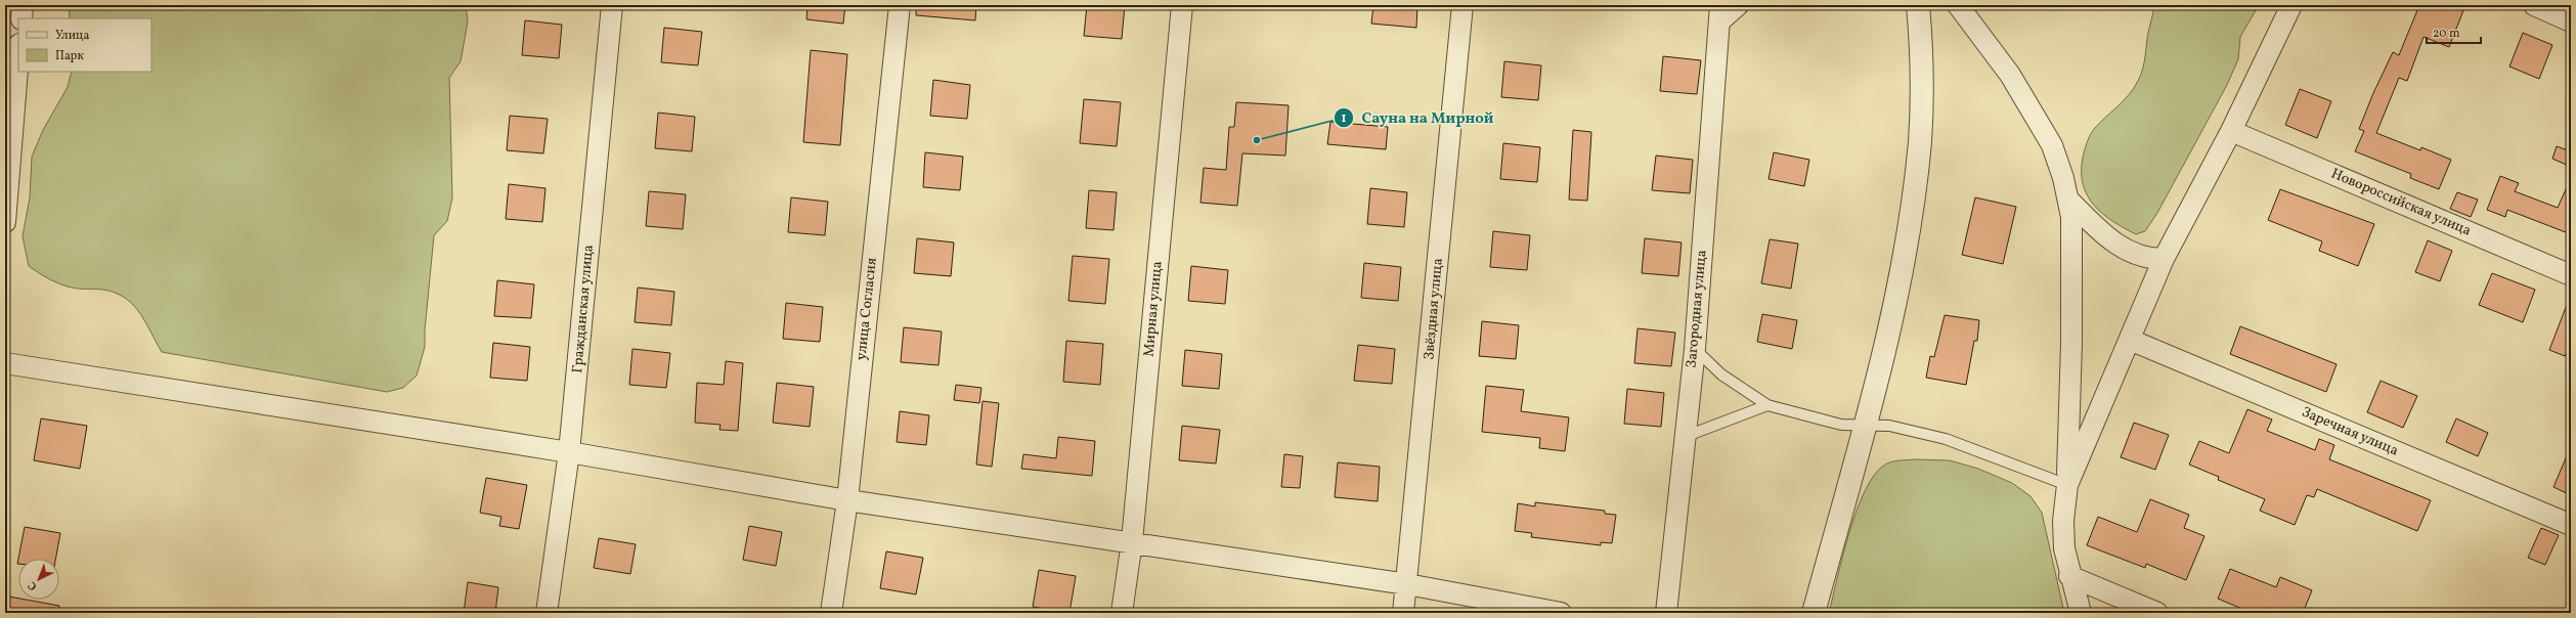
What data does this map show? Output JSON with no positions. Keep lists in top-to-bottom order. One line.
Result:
{"streets":{"street":["Новороссийская улица","Гражданская улица","улица Согласия","Мирная улица","Звёздная улица","Загородная улица","Заречная улица"]},"places":["Сауна на Мирной"],"legend":["Улица","Парк"],"scale_bar":"20 m","north":"bottom left"}
